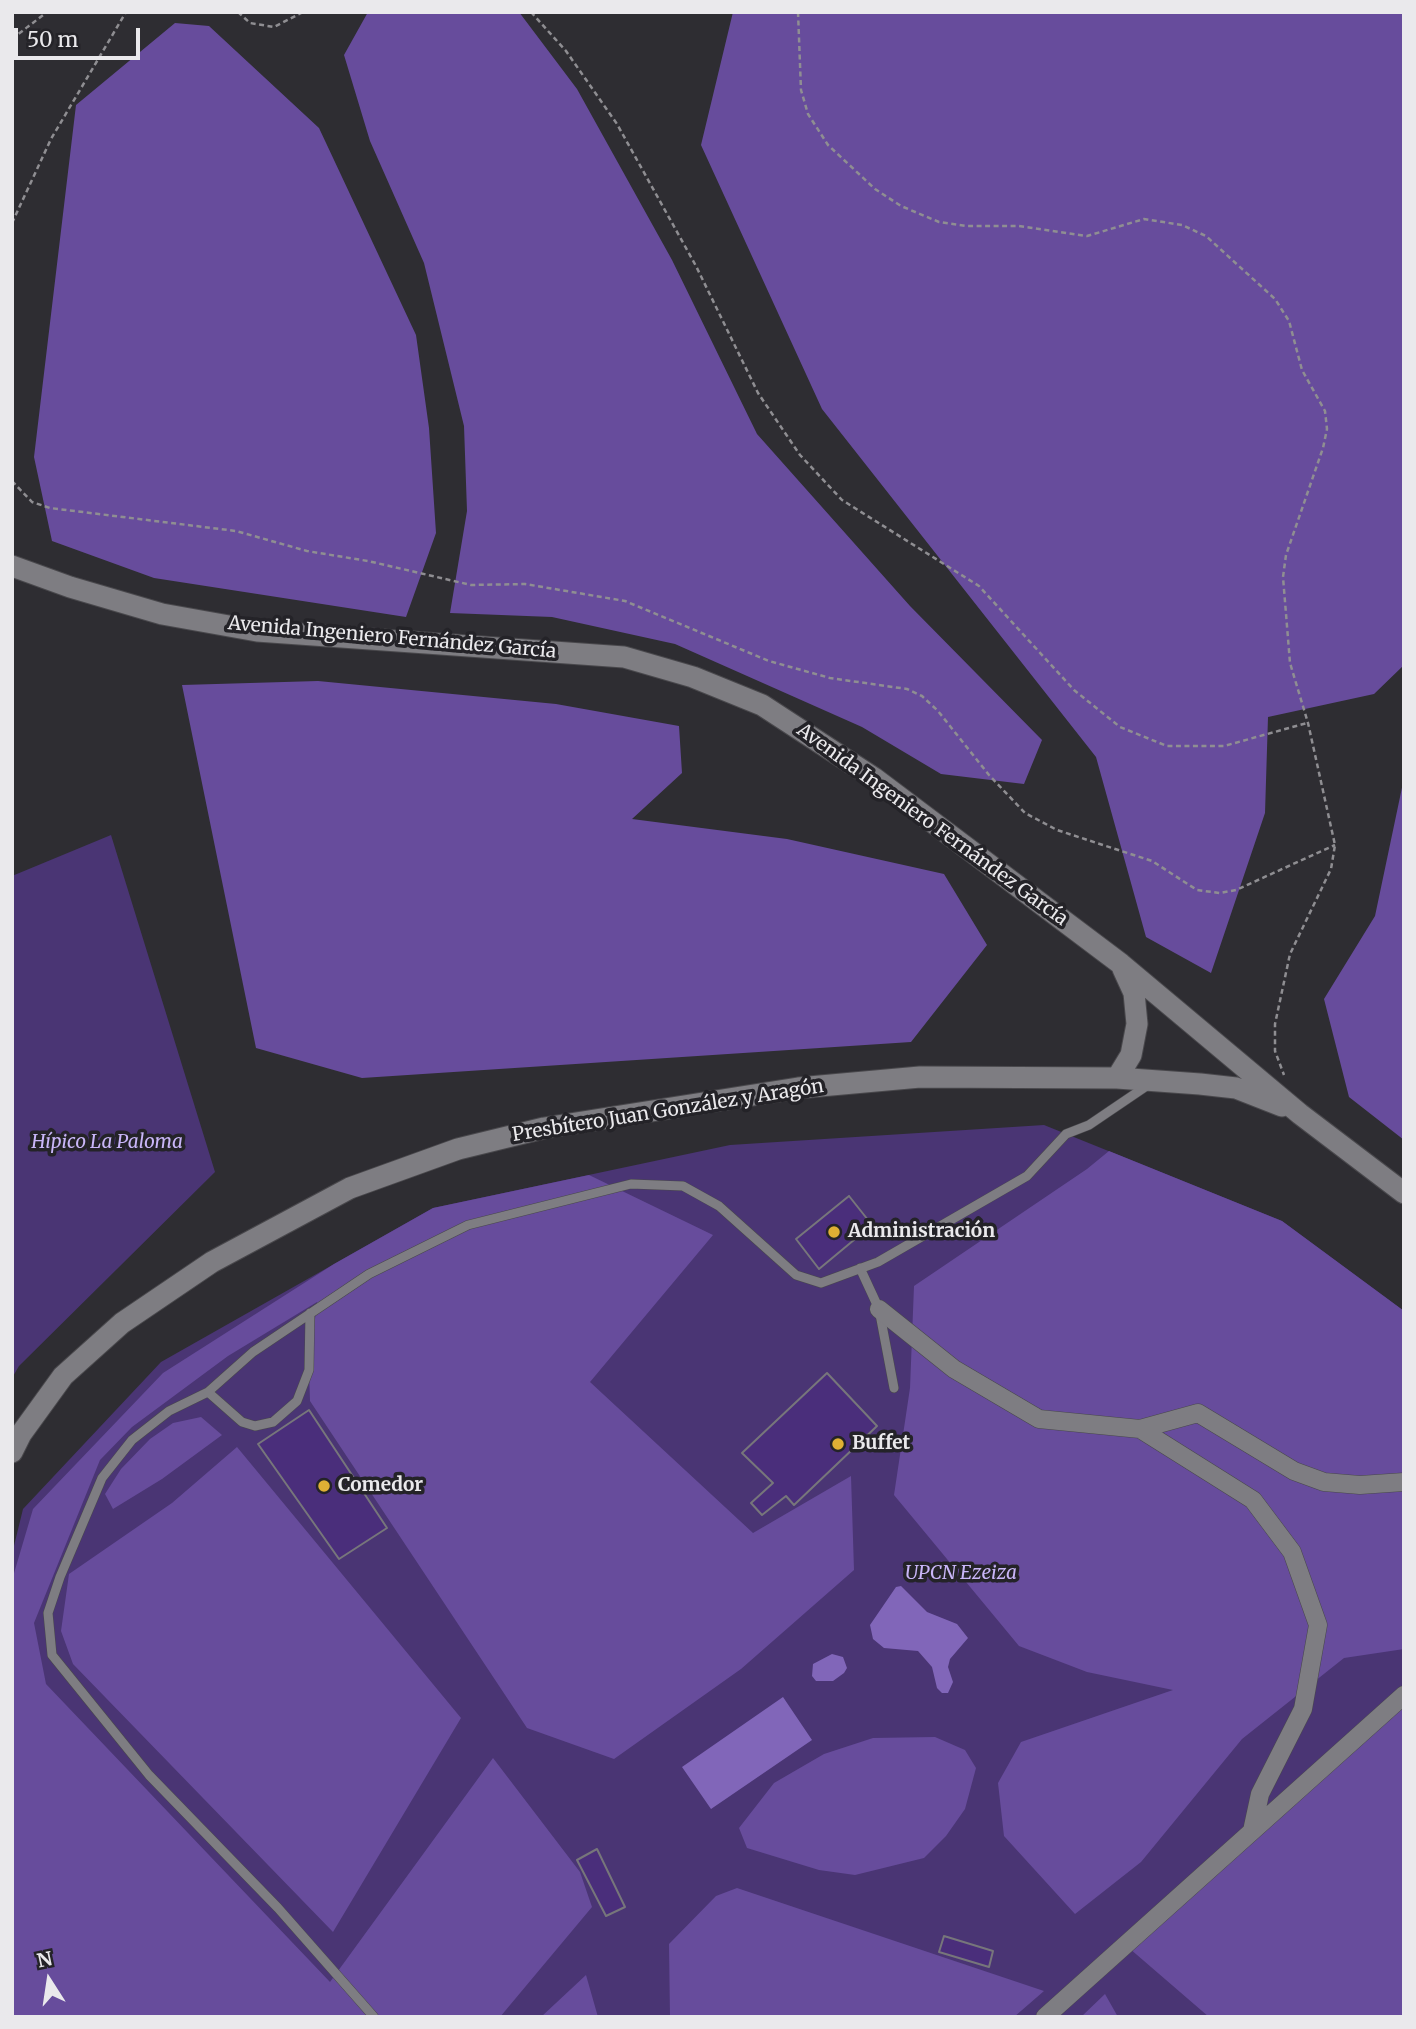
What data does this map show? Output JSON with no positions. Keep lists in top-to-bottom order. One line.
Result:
{"streets":{"street":["Avenida Ingeniero Fernández García","Presbítero Juan González y Aragón"]},"crossings":[["Avenida Ingeniero Fernández García","Presbítero Juan González y Aragón"]],"parks":["Hípico La Paloma","UPCN Ezeiza"],"places":["Administración","Buffet","Comedor"],"scale_bar":"50 m","north":"top"}
